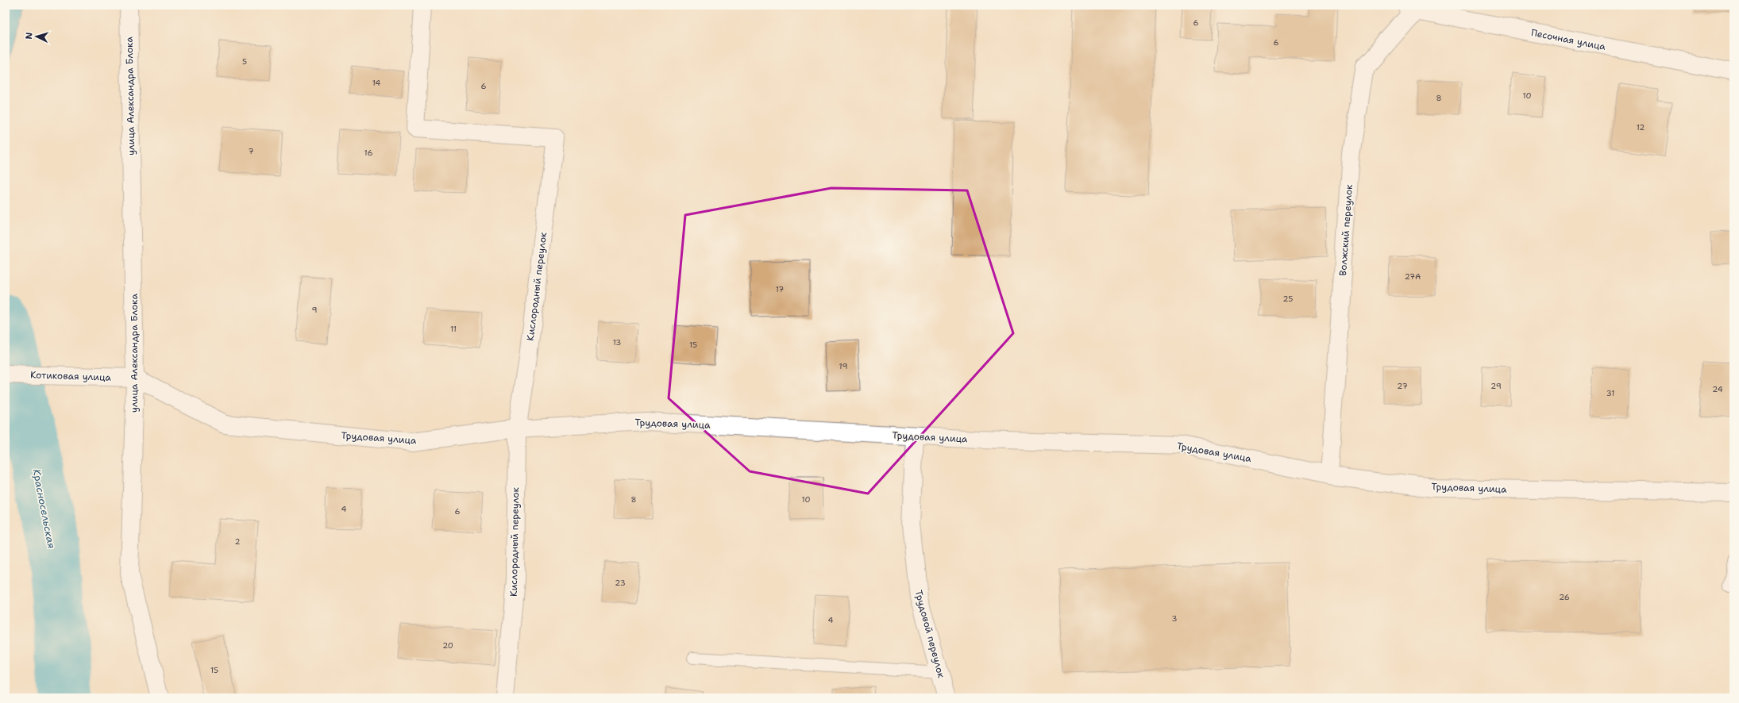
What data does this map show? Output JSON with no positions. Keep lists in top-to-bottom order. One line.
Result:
{"streets":{"street":["Песочная улица","улица Александра Блока","Волжский переулок","Кислородный переулок","Котиковая улица","Трудовая улица","Трудовой переулок"]},"crossings":[["Песочная улица","Волжский переулок"],["улица Александра Блока","Котиковая улица"],["улица Александра Блока","Трудовая улица"],["Волжский переулок","Трудовая улица"],["Кислородный переулок","Трудовая улица"],["Котиковая улица","Трудовая улица"],["Трудовая улица","Трудовой переулок"]],"water":["Красносельская"],"house_numbers":["6","6","5","14","6","10","8","12","7","16","27А","17","25","9","11","13","15","19","27","29","24","31","8","10","4","6","2","23","26","3","4","20","15"],"north":"left"}
